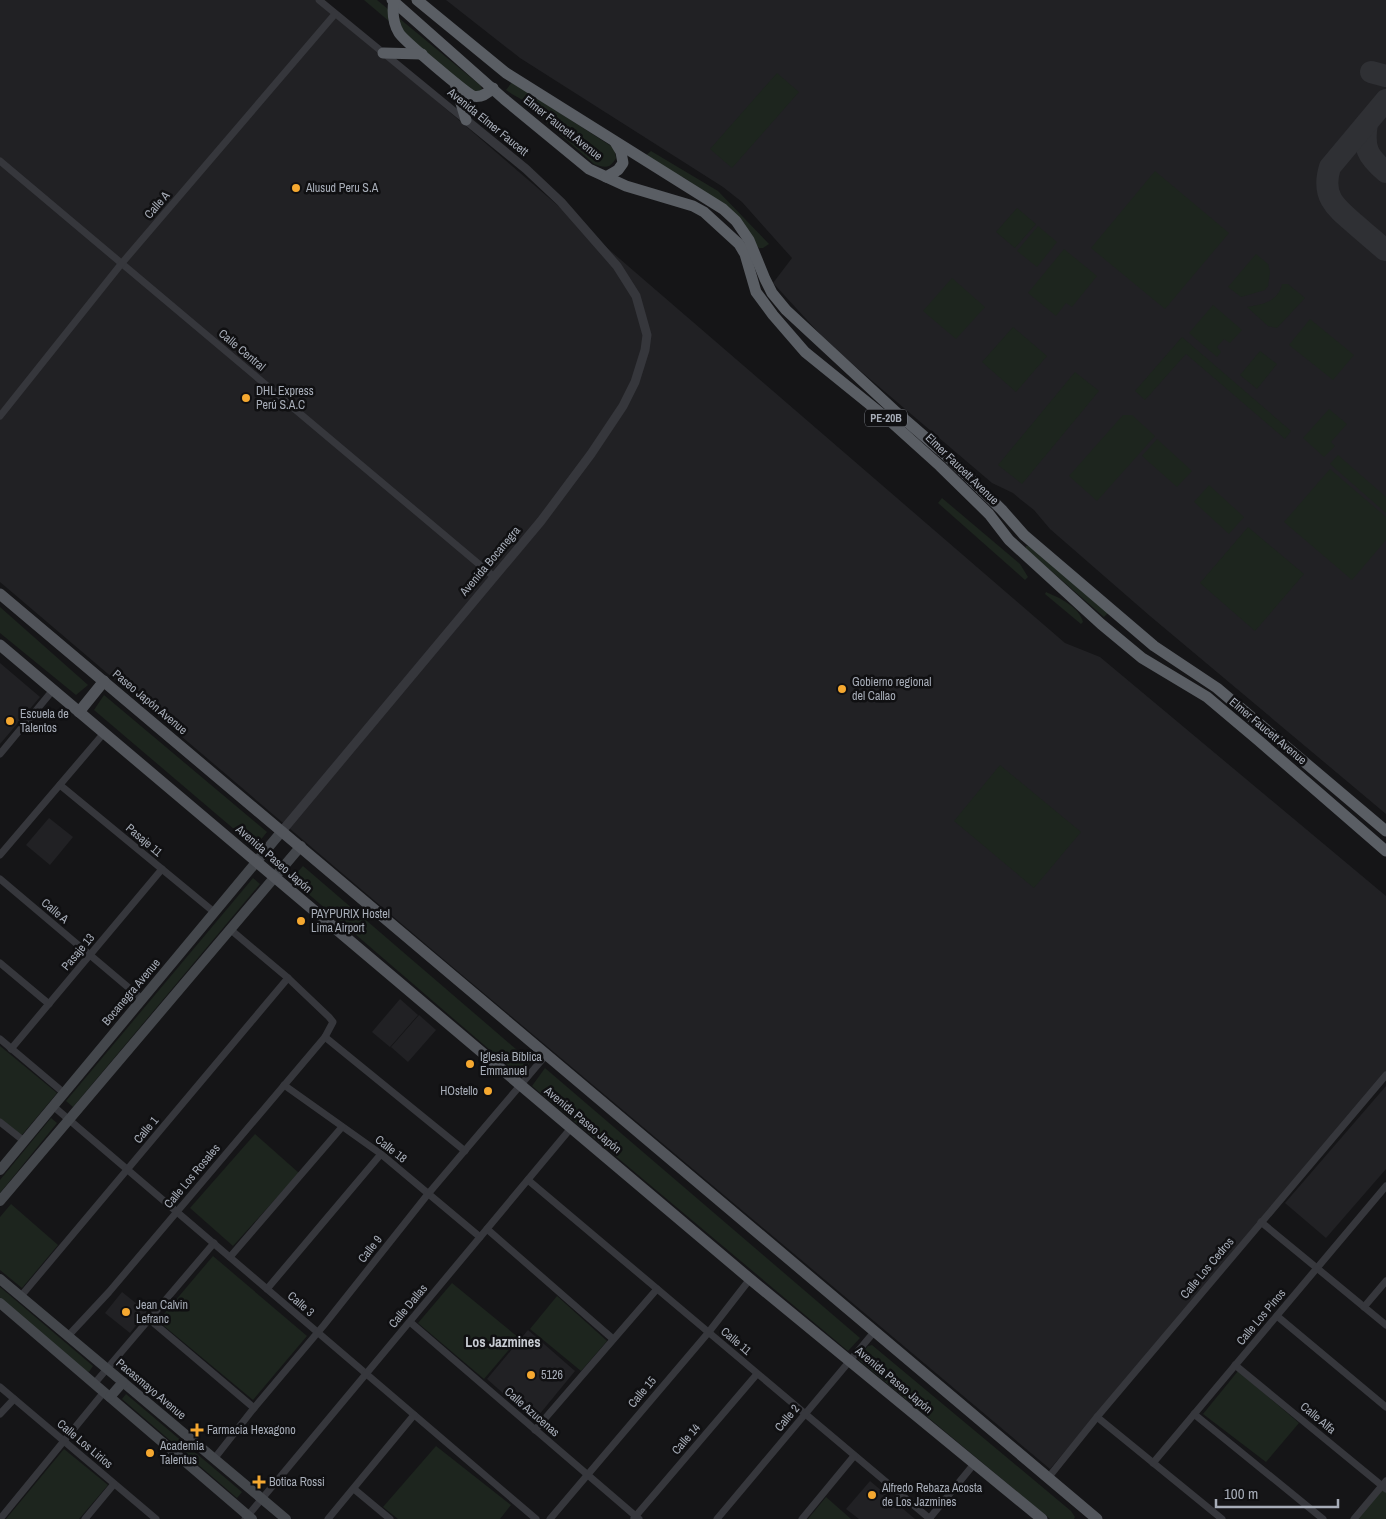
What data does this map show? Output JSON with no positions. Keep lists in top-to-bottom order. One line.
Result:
{"streets":{"highway":["Elmer Faucett Avenue","PE-20B"],"main road":["Paseo Japón Avenue","Avenida Paseo Japón","Bocanegra Avenue","Pacasmayo Avenue"],"street":["Avenida Elmer Faucett","Calle A","Calle Central","Avenida Bocanegra","Pasaje 11","Pasaje 13","Calle 1","Calle 18","Calle Los Rosales","Calle 9","Calle Los Cedros","Calle 3","Calle Dallas","Calle Los Pinos","Calle 11","Calle 15","Calle Azucenas","Calle 2","Calle Alfa","Calle 14","Calle Los Lirios"]},"crossings":[["Avenida Elmer Faucett","Calle A"],["Avenida Elmer Faucett","Avenida Bocanegra"],["Calle A","Calle Central"],["Calle A","Pasaje 13"],["Calle A","Bocanegra Avenue"],["Calle Central","Avenida Bocanegra"],["Avenida Bocanegra","Paseo Japón Avenue"],["Avenida Bocanegra","Avenida Paseo Japón"],["Avenida Bocanegra","Bocanegra Avenue"],["Paseo Japón Avenue","Avenida Paseo Japón"],["Paseo Japón Avenue","Bocanegra Avenue"],["Pasaje 11","Pasaje 13"],["Pasaje 11","Bocanegra Avenue"],["Avenida Paseo Japón","Bocanegra Avenue"],["Avenida Paseo Japón","Calle 9"],["Avenida Paseo Japón","Calle Los Cedros"],["Avenida Paseo Japón","Calle Dallas"],["Avenida Paseo Japón","Calle 15"],["Avenida Paseo Japón","Calle 2"],["Bocanegra Avenue","Calle 3"],["Calle 1","Calle Los Rosales"],["Calle 1","Calle 3"],["Calle 1","Pacasmayo Avenue"],["Calle 18","Calle Los Rosales"],["Calle 18","Calle 9"],["Calle 18","Calle Dallas"],["Calle Los Rosales","Calle 3"],["Calle Los Rosales","Pacasmayo Avenue"],["Calle 9","Calle 3"],["Calle 9","Pacasmayo Avenue"],["Calle 3","Calle Dallas"],["Calle Dallas","Calle 11"],["Calle Dallas","Pacasmayo Avenue"],["Calle Dallas","Calle Azucenas"],["Calle Los Pinos","Calle Alfa"],["Calle 11","Calle 15"],["Calle 11","Calle 2"],["Calle 11","Calle 14"],["Calle 15","Calle Azucenas"],["Calle Azucenas","Calle 14"]],"districts":["Los Jazmines"],"places":{"other":["Alusud Peru S.A","DHL Express Perú S.A.C","Gobierno regional del Callao","Escuela de Talentos","PAYPURIX Hostel Lima Airport","Iglesia Bíblica Emmanuel","HOstello","Jean Calvin Lefranc","5126","Academia Talentus","Alfredo Rebaza Acosta de Los Jazmines"],"health":["Farmacia Hexagono","Botica Rossi"]},"scale_bar":"100 m"}
